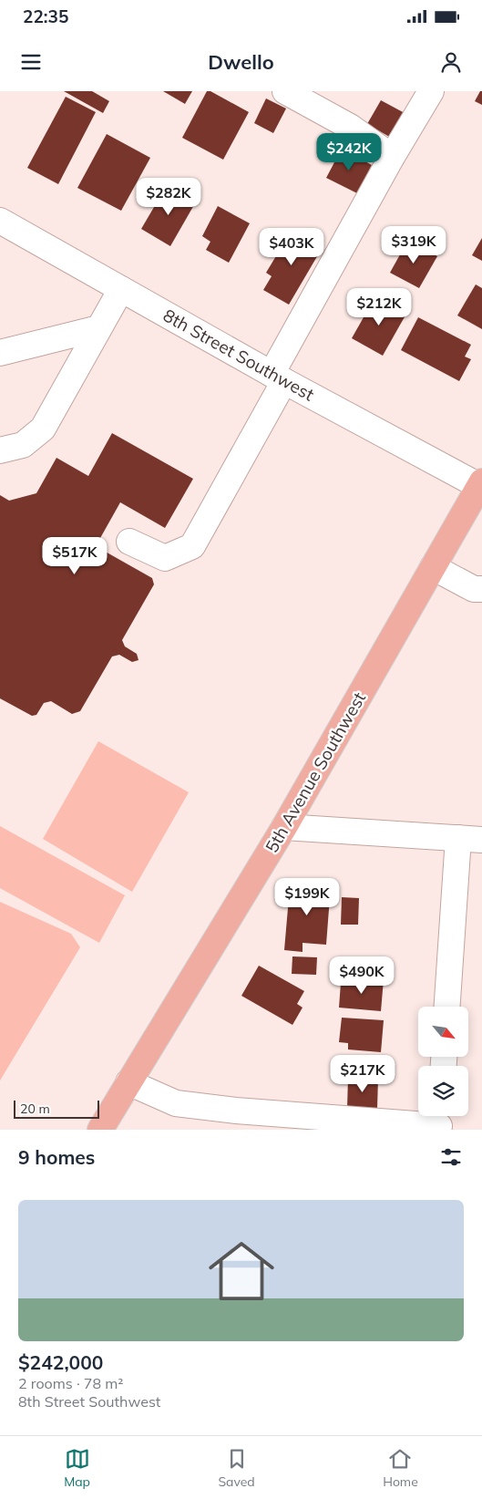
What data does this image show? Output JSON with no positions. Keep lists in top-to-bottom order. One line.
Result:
{"streets":{"main road":["5th Avenue Southwest"],"street":["8th Street Southwest"]},"crossings":[["8th Street Southwest","5th Avenue Southwest"]],"scale_bar":"20 m","north":"bottom right","page":{"status":"22:35","header":"Dwello","price":["$242K","$282K","$319K","$403K","$212K","$517K","$199K","$490K","$217K"],"scale":"20 m","heading":"9 homes","list":[{"name":"$242,000","note":"2 rooms · 78 m² · 8th Street Southwest"}],"tabs":["Map","Saved","Home"]}}
